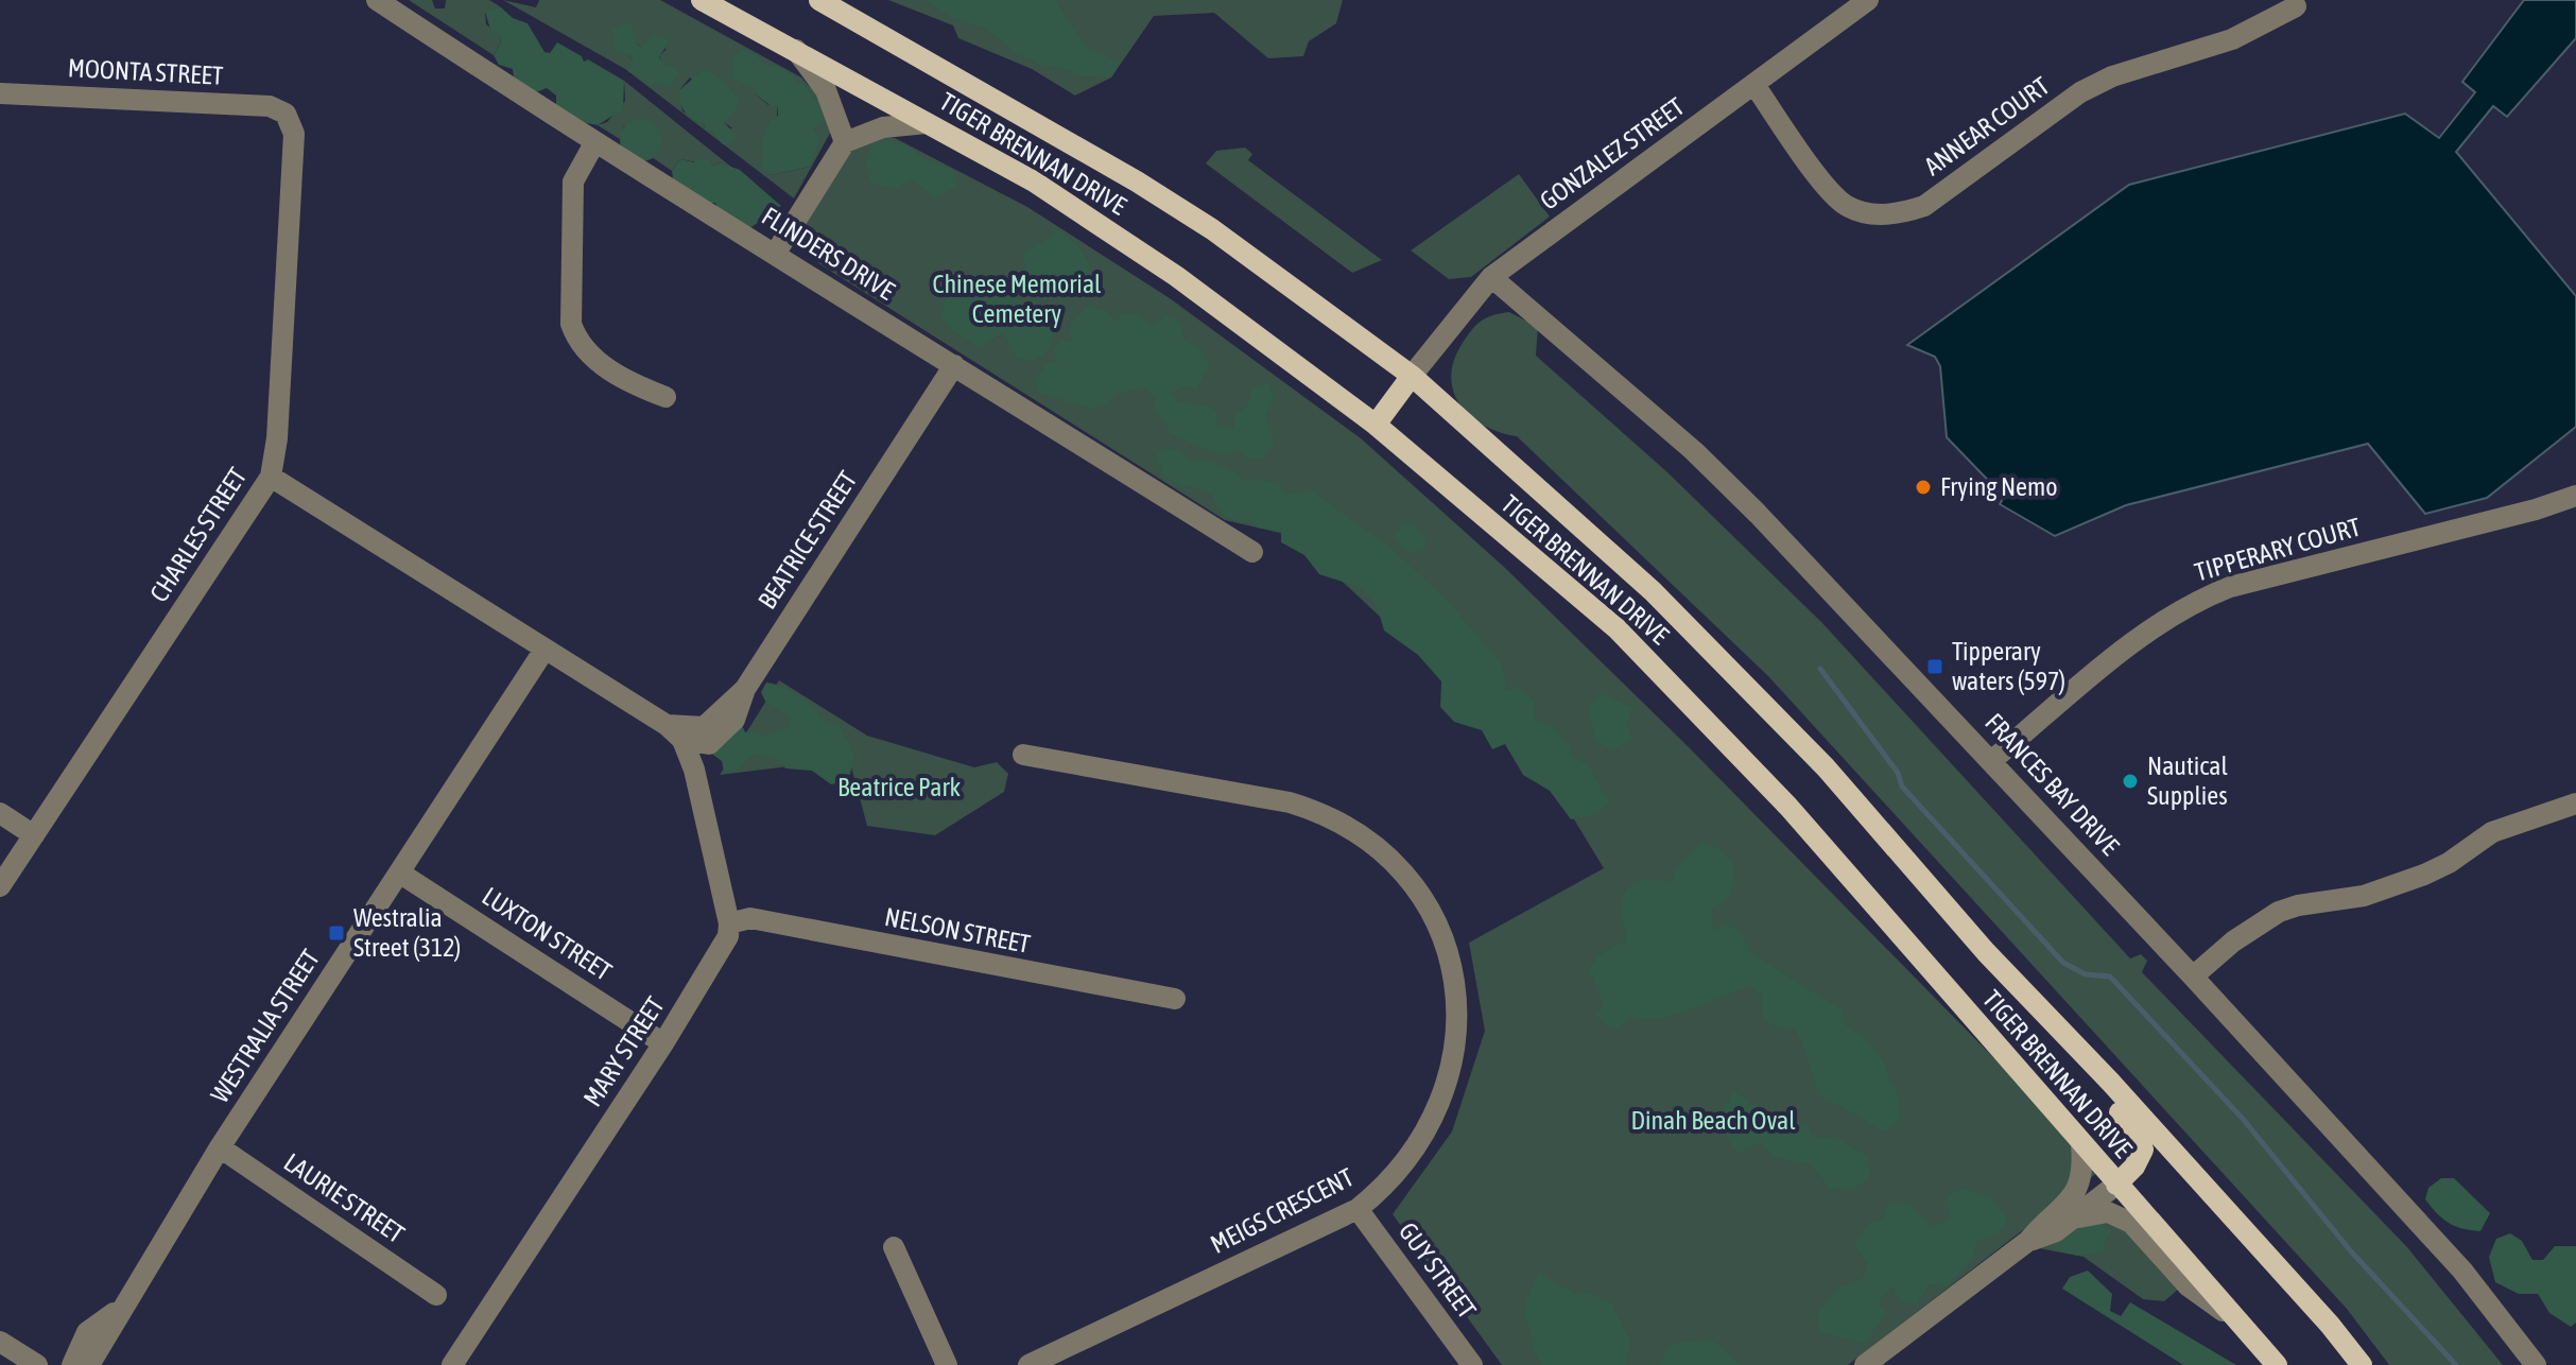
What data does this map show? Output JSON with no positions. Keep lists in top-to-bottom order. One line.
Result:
{"streets":{"main road":["TIGER BRENNAN DRIVE"],"street":["MOONTA STREET","ANNEAR COURT","GONZALEZ STREET","FLINDERS DRIVE","CHARLES STREET","BEATRICE STREET","TIPPERARY COURT","FRANCES BAY DRIVE","NELSON STREET","LUXTON STREET","WESTRALIA STREET","MARY STREET","LAURIE STREET","MEIGS CRESCENT","GUY STREET"]},"crossings":[["MOONTA STREET","CHARLES STREET"],["ANNEAR COURT","GONZALEZ STREET"],["TIGER BRENNAN DRIVE","GONZALEZ STREET"],["GONZALEZ STREET","FRANCES BAY DRIVE"],["FLINDERS DRIVE","BEATRICE STREET"],["TIPPERARY COURT","FRANCES BAY DRIVE"],["NELSON STREET","MARY STREET"],["LUXTON STREET","WESTRALIA STREET"],["LUXTON STREET","MARY STREET"],["WESTRALIA STREET","LAURIE STREET"],["MEIGS CRESCENT","GUY STREET"]],"parks":["Chinese Memorial Cemetery","Beatrice Park","Dinah Beach Oval"],"places":{"other":["Frying Nemo","Nautical Supplies"],"transit":["Tipperary waters (597)","Westralia Street (312)"]}}
